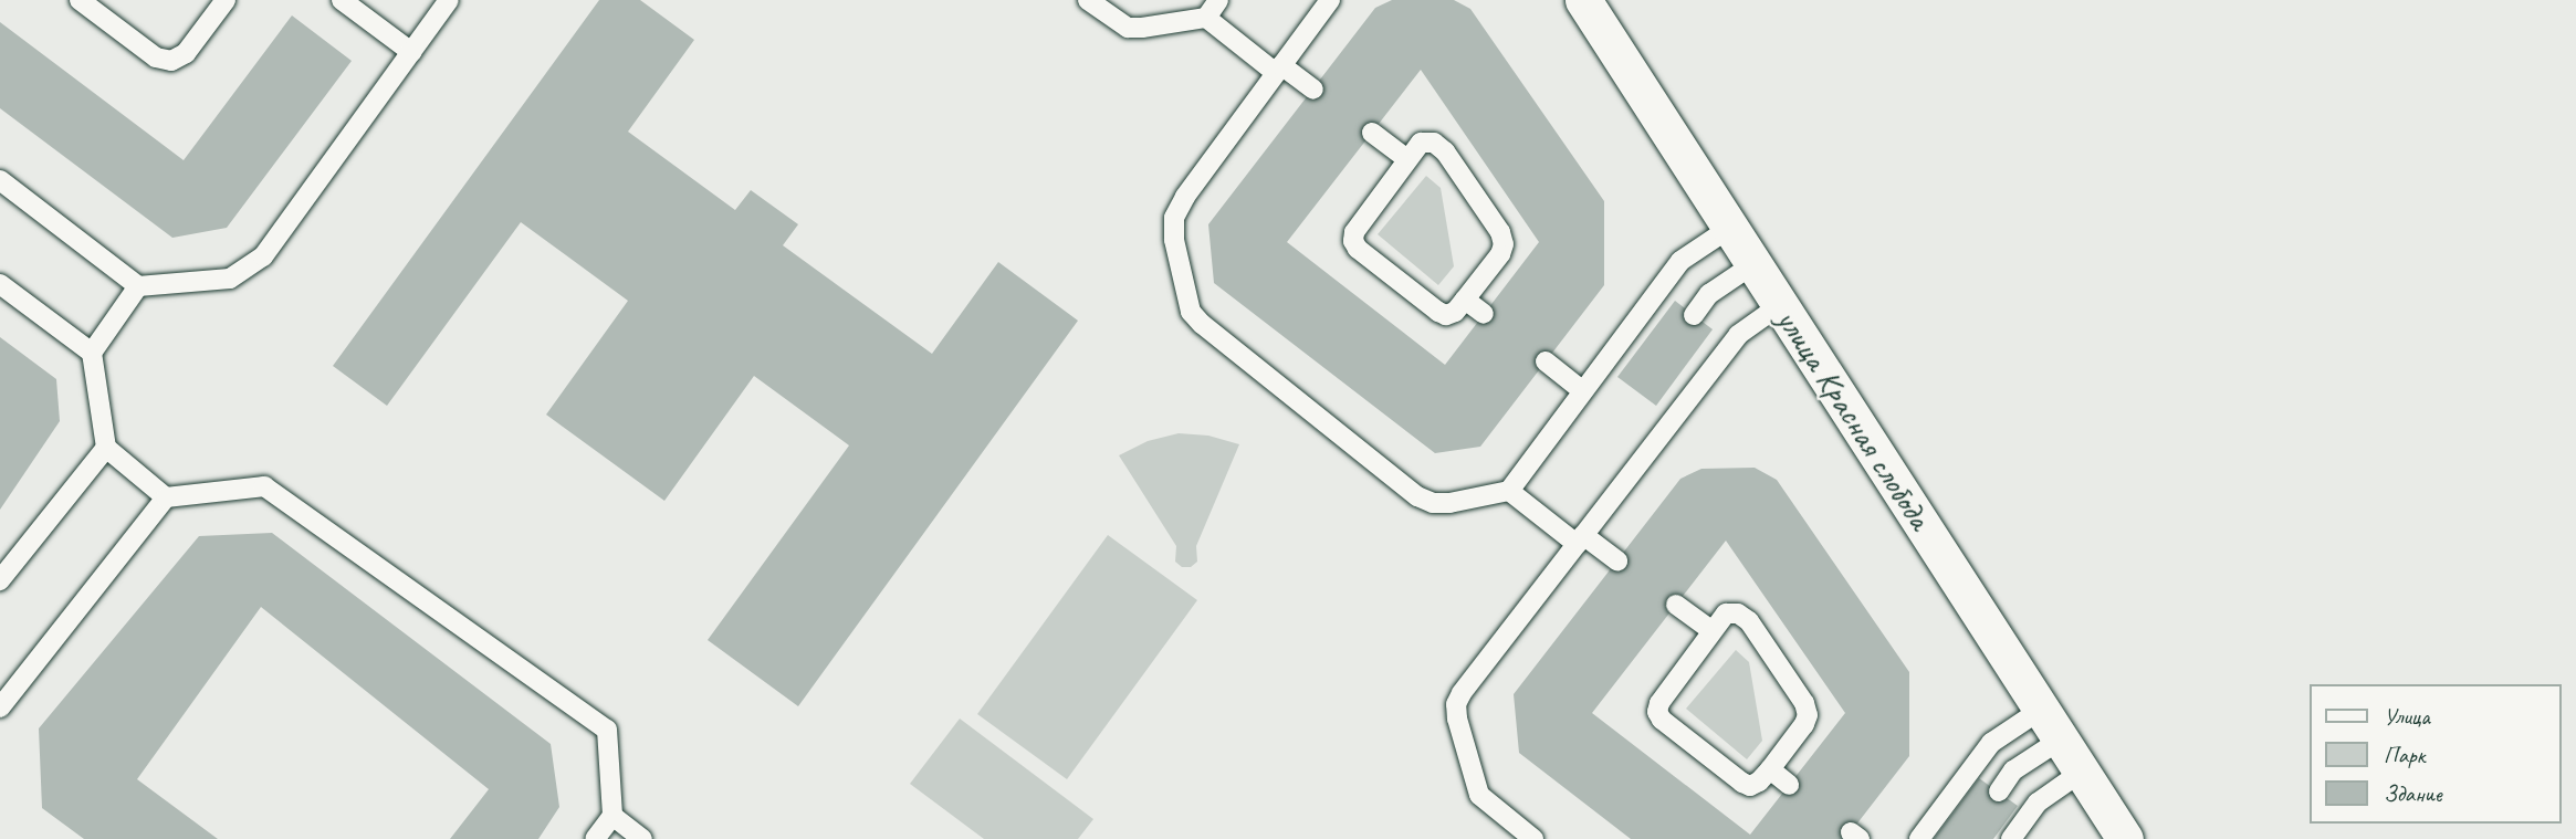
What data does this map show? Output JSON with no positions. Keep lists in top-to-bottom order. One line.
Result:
{"streets":{"street":["улица Красная слобода"]},"legend":["Улица","Парк","Здание"]}
